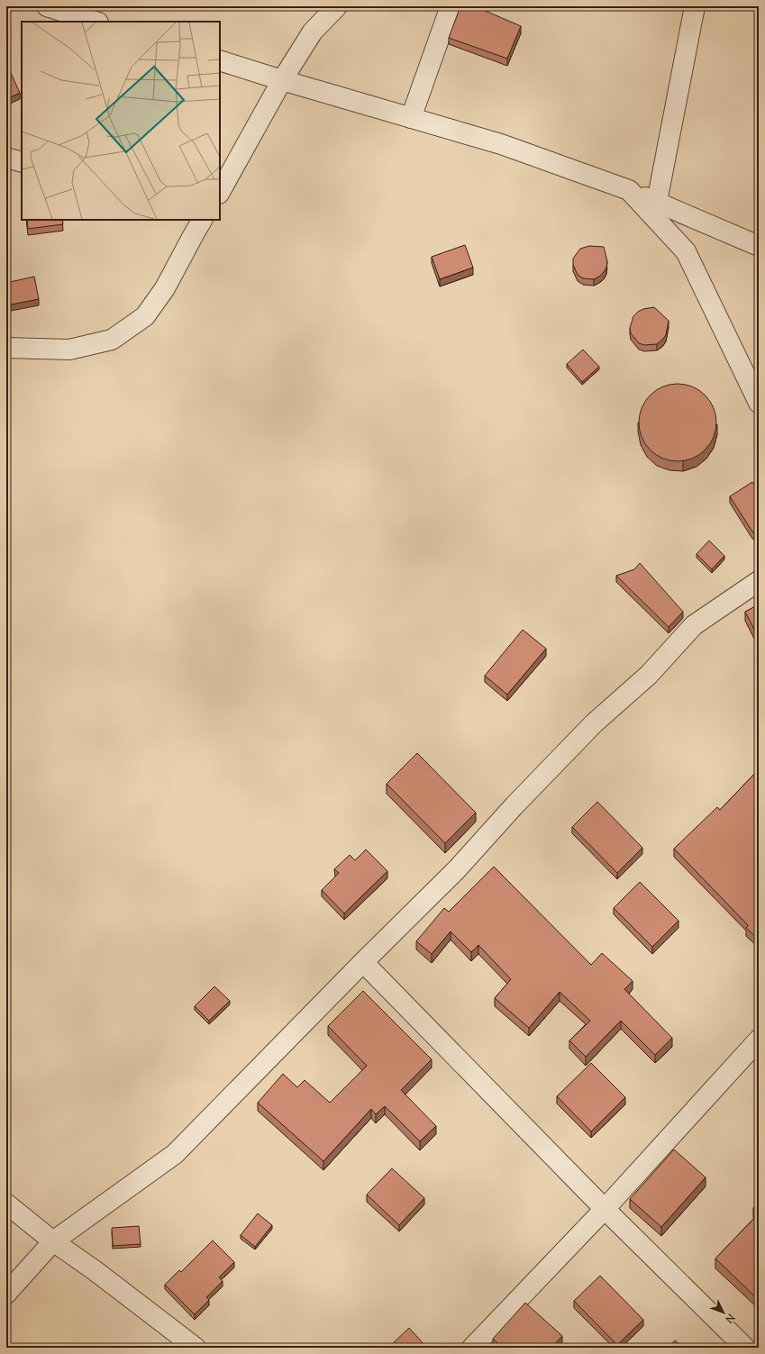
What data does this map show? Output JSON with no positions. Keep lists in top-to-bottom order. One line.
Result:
{"north":"bottom right"}
